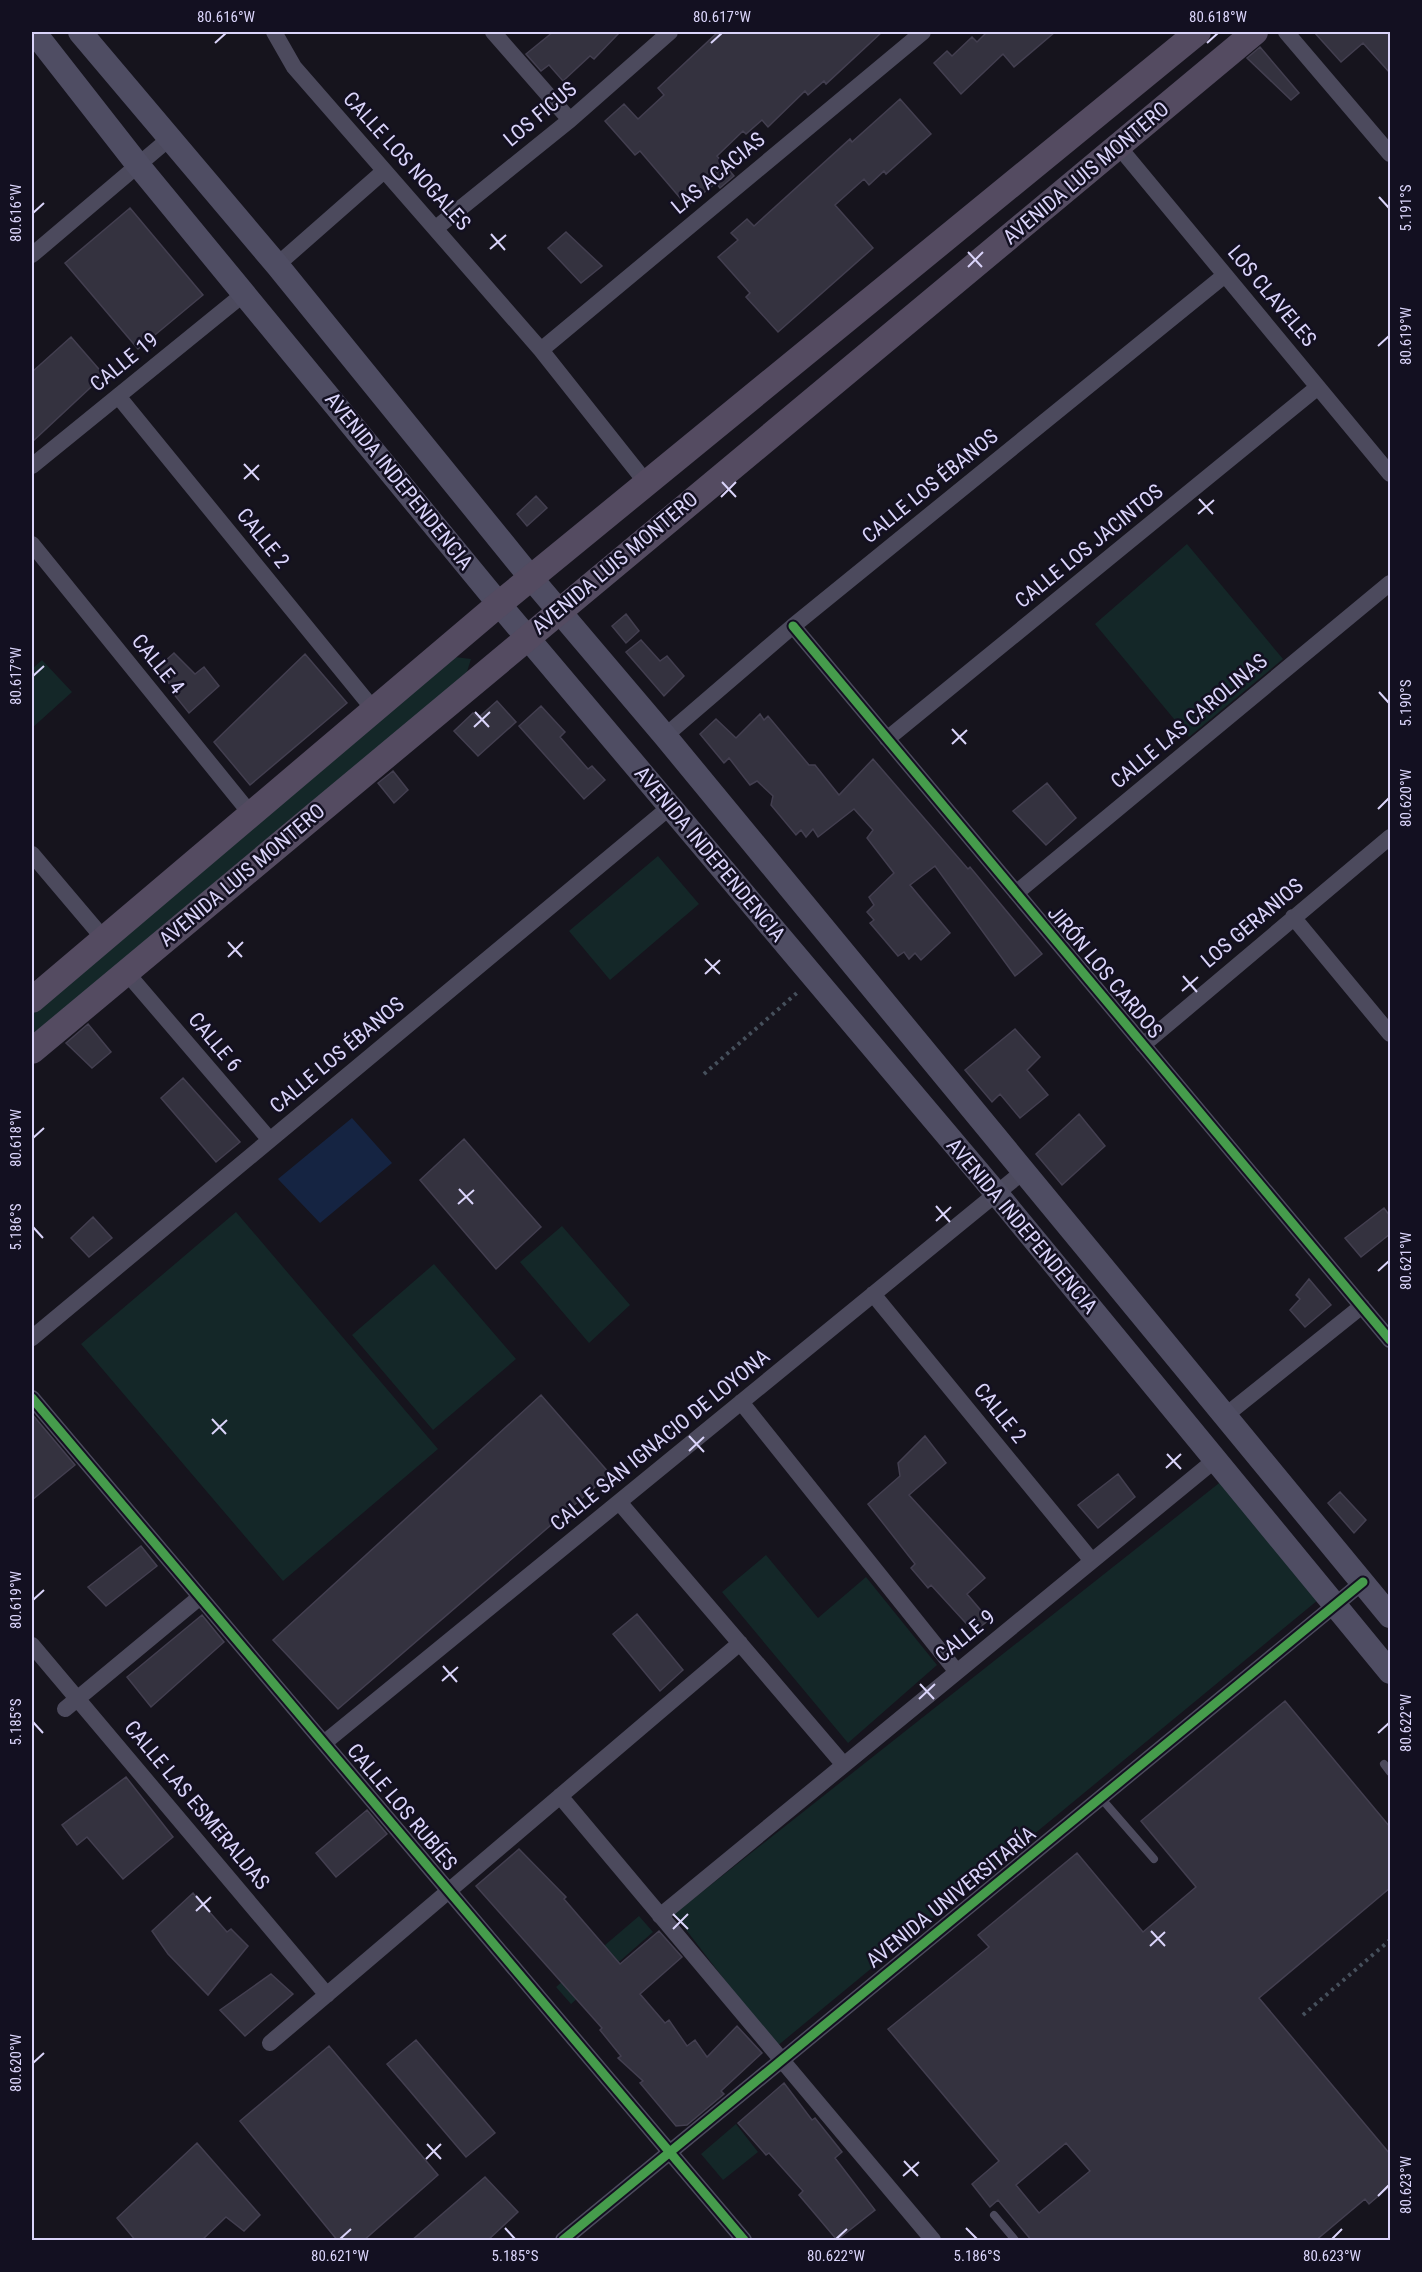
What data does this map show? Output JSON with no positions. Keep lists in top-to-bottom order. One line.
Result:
{"streets":{"main road":["AVENIDA LUIS MONTERO","AVENIDA INDEPENDENCIA"],"street":["LOS FICUS","CALLE LOS NOGALES","LAS ACACIAS","LOS CLAVELES","CALLE 19","CALLE LOS ÉBANOS","CALLE 2","CALLE LOS JACINTOS","CALLE 4","CALLE LAS CAROLINAS","LOS GERANIOS","JIRÓN LOS CARDOS","CALLE 6","CALLE SAN IGNACIO DE LOYONA","CALLE 9","CALLE LAS ESMERALDAS","CALLE LOS RUBÍES","AVENIDA UNIVERSITARÍA"]},"crossings":[["LOS FICUS","CALLE LOS NOGALES"],["CALLE LOS NOGALES","LAS ACACIAS"],["CALLE LOS NOGALES","AVENIDA LUIS MONTERO"],["AVENIDA LUIS MONTERO","LOS CLAVELES"],["AVENIDA LUIS MONTERO","AVENIDA INDEPENDENCIA"],["AVENIDA LUIS MONTERO","CALLE 2"],["AVENIDA LUIS MONTERO","CALLE 4"],["AVENIDA LUIS MONTERO","CALLE 6"],["LOS CLAVELES","CALLE LOS ÉBANOS"],["LOS CLAVELES","CALLE LOS JACINTOS"],["CALLE 19","AVENIDA INDEPENDENCIA"],["CALLE 19","CALLE 2"],["AVENIDA INDEPENDENCIA","CALLE LOS ÉBANOS"],["AVENIDA INDEPENDENCIA","CALLE SAN IGNACIO DE LOYONA"],["AVENIDA INDEPENDENCIA","CALLE 9"],["AVENIDA INDEPENDENCIA","AVENIDA UNIVERSITARÍA"],["CALLE LOS ÉBANOS","JIRÓN LOS CARDOS"],["CALLE LOS ÉBANOS","CALLE 6"],["CALLE 2","CALLE SAN IGNACIO DE LOYONA"],["CALLE 2","CALLE 9"],["CALLE LOS JACINTOS","JIRÓN LOS CARDOS"],["CALLE LAS CAROLINAS","JIRÓN LOS CARDOS"],["LOS GERANIOS","JIRÓN LOS CARDOS"],["CALLE SAN IGNACIO DE LOYONA","CALLE LOS RUBÍES"],["CALLE LOS RUBÍES","AVENIDA UNIVERSITARÍA"]],"coordinates":["80.616°W","80.617°W","80.618°W","5.191°S","80.619°W","5.190°S","80.620°W","5.186°S","80.621°W","5.185°S","80.622°W","80.623°W"]}
